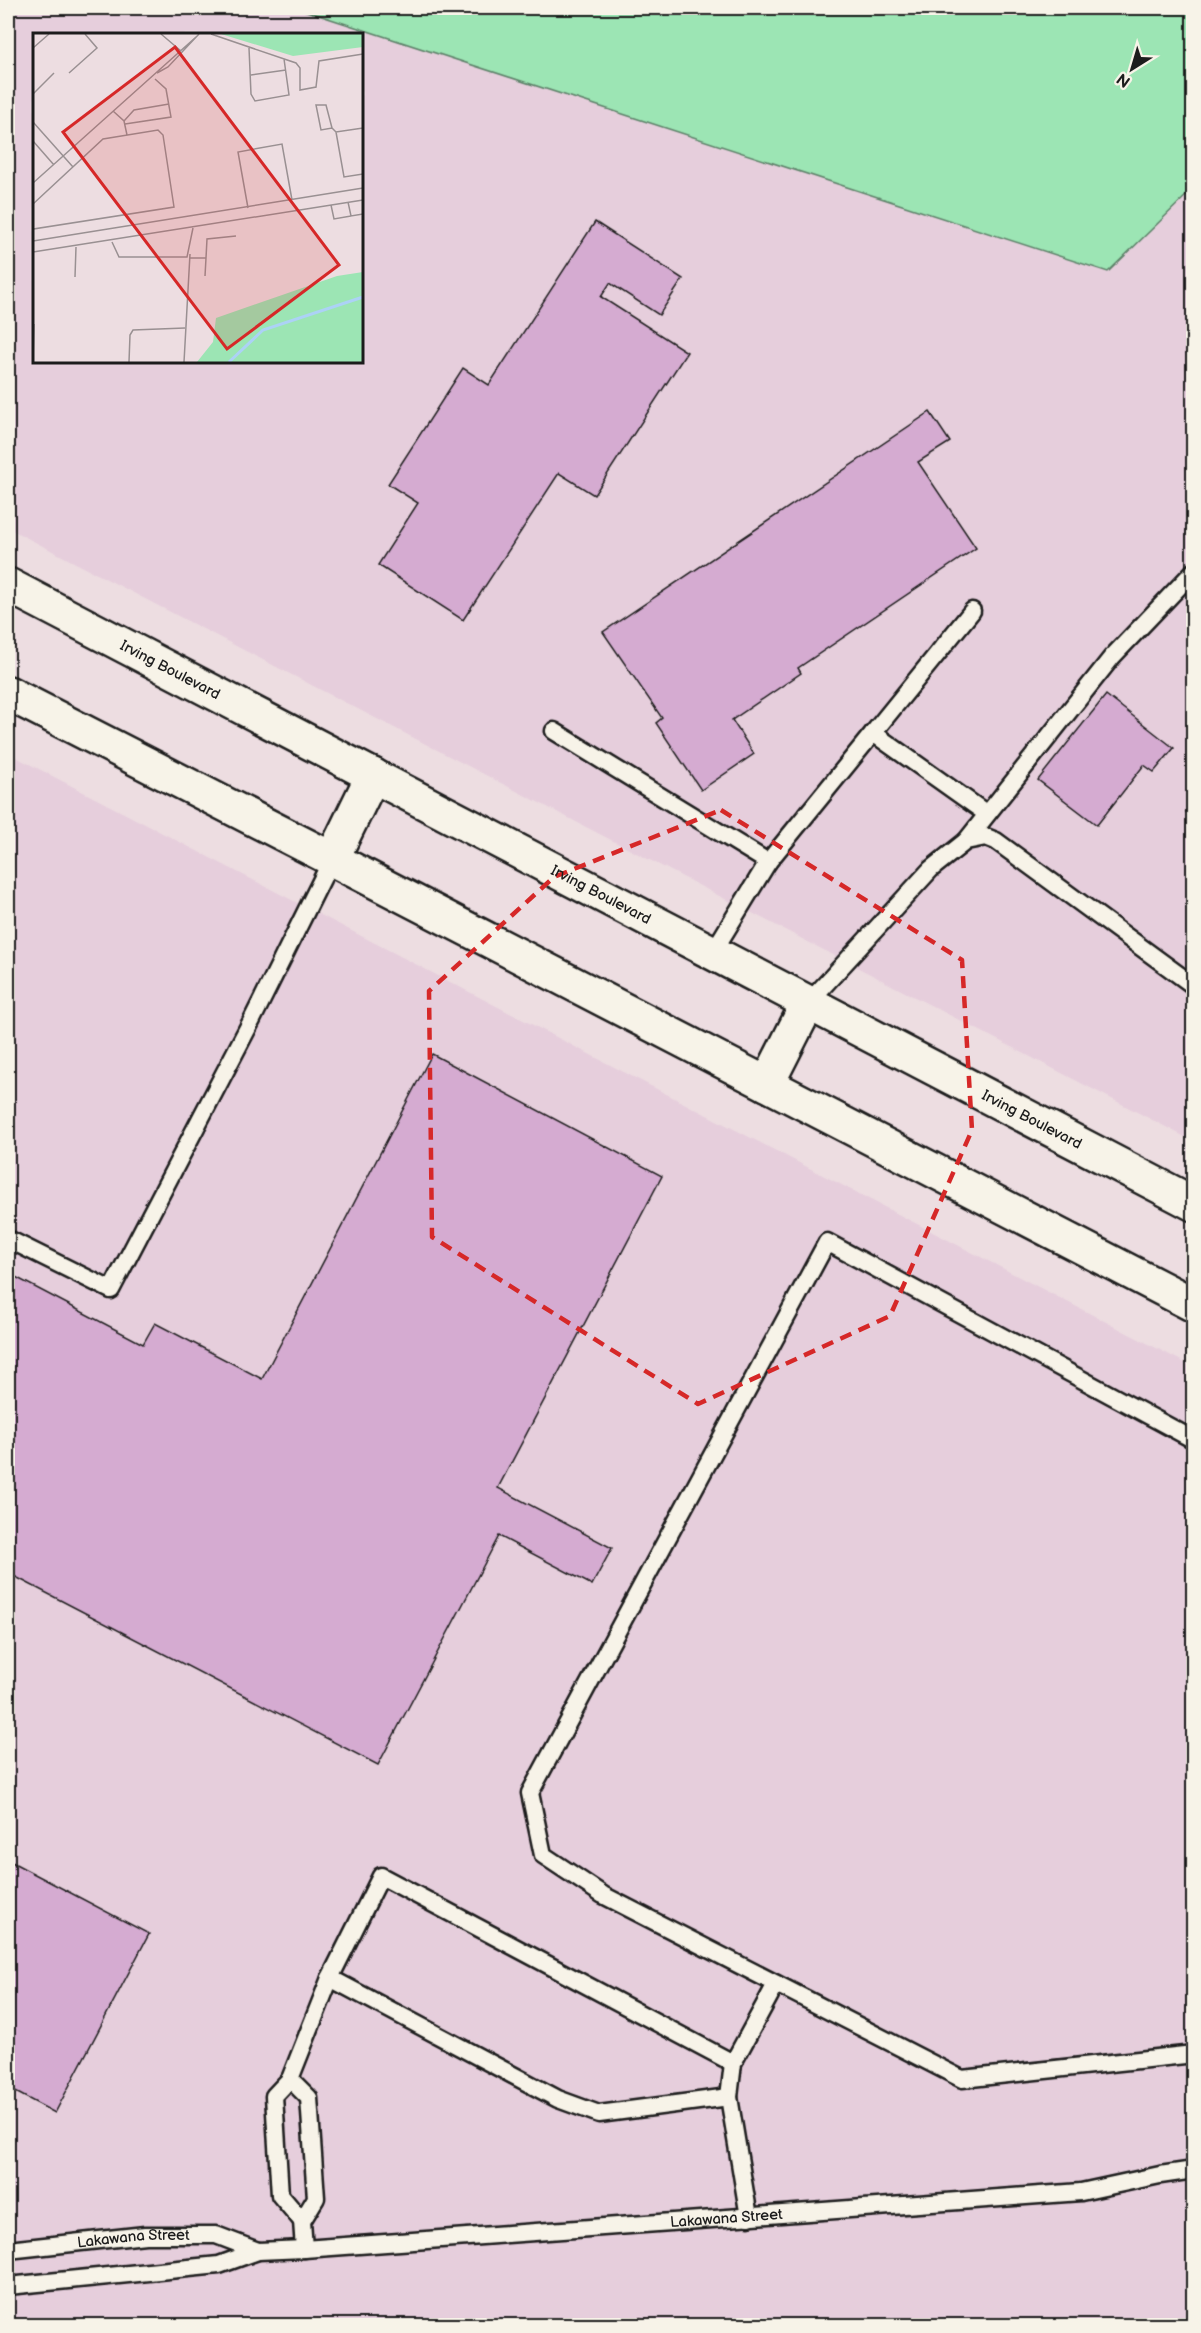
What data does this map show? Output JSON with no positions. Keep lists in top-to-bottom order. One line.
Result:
{"streets":{"main road":["Irving Boulevard"],"lane":["Lakawana Street"]},"north":"bottom left"}
